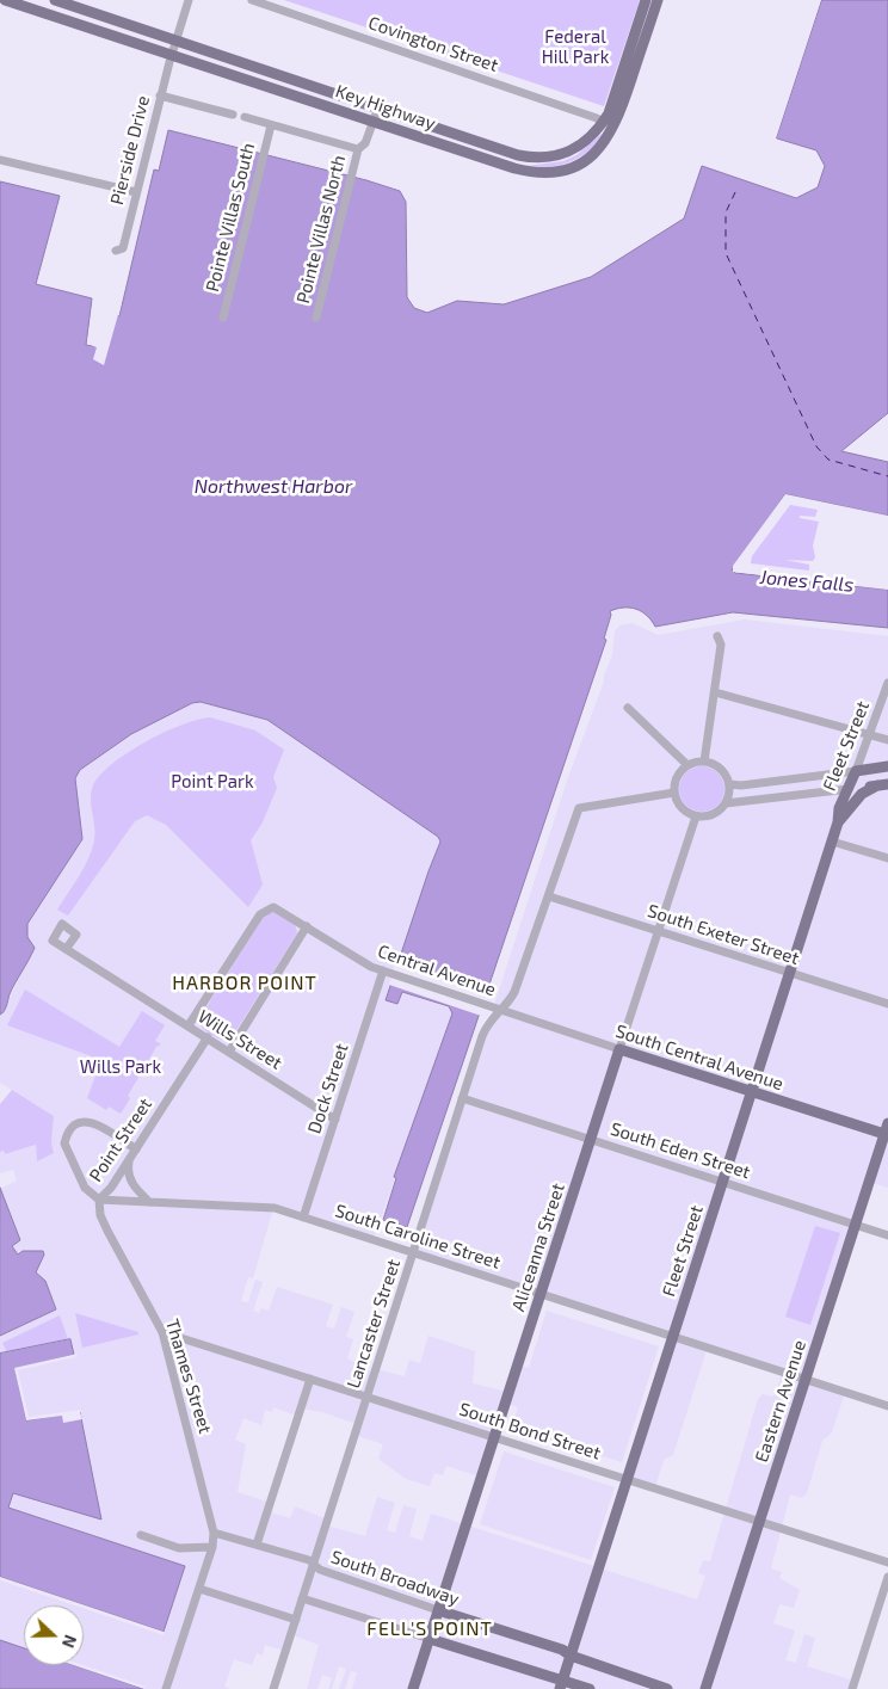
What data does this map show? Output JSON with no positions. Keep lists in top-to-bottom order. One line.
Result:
{"streets":{"main road":["Key Highway","Fleet Street","South Central Avenue","Aliceanna Street","Eastern Avenue","South Broadway"],"street":["Covington Street","Pierside Drive","Pointe Villas South","Pointe Villas North","South Exeter Street","Central Avenue","Wills Street","Dock Street","Point Street","South Eden Street","South Caroline Street","Lancaster Street","Thames Street","South Bond Street"]},"crossings":[["Covington Street","Key Highway"],["Key Highway","Pierside Drive"],["Key Highway","Pointe Villas North"],["Fleet Street","South Exeter Street"],["Fleet Street","South Central Avenue"],["Fleet Street","South Eden Street"],["Fleet Street","South Caroline Street"],["Fleet Street","South Bond Street"],["Fleet Street","South Broadway"],["South Exeter Street","Aliceanna Street"],["South Exeter Street","Lancaster Street"],["Central Avenue","Wills Street"],["Central Avenue","South Central Avenue"],["Central Avenue","Dock Street"],["Central Avenue","Lancaster Street"],["Wills Street","Dock Street"],["Wills Street","Point Street"],["South Central Avenue","Aliceanna Street"],["South Central Avenue","Lancaster Street"],["South Central Avenue","Eastern Avenue"],["Dock Street","South Caroline Street"],["Point Street","South Caroline Street"],["Point Street","Thames Street"],["South Eden Street","Aliceanna Street"],["South Eden Street","Lancaster Street"],["South Eden Street","Eastern Avenue"],["South Caroline Street","Aliceanna Street"],["South Caroline Street","Lancaster Street"],["South Caroline Street","Thames Street"],["South Caroline Street","Eastern Avenue"],["Aliceanna Street","Lancaster Street"],["Aliceanna Street","South Bond Street"],["Aliceanna Street","South Broadway"],["Lancaster Street","South Bond Street"],["Lancaster Street","South Broadway"],["Thames Street","South Bond Street"],["Thames Street","South Broadway"],["Eastern Avenue","South Bond Street"]],"districts":["HARBOR POINT","FELL'S POINT"],"water":["Northwest Harbor","Jones Falls"],"parks":["Federal Hill Park","Point Park","Wills Park"],"north":"right"}
